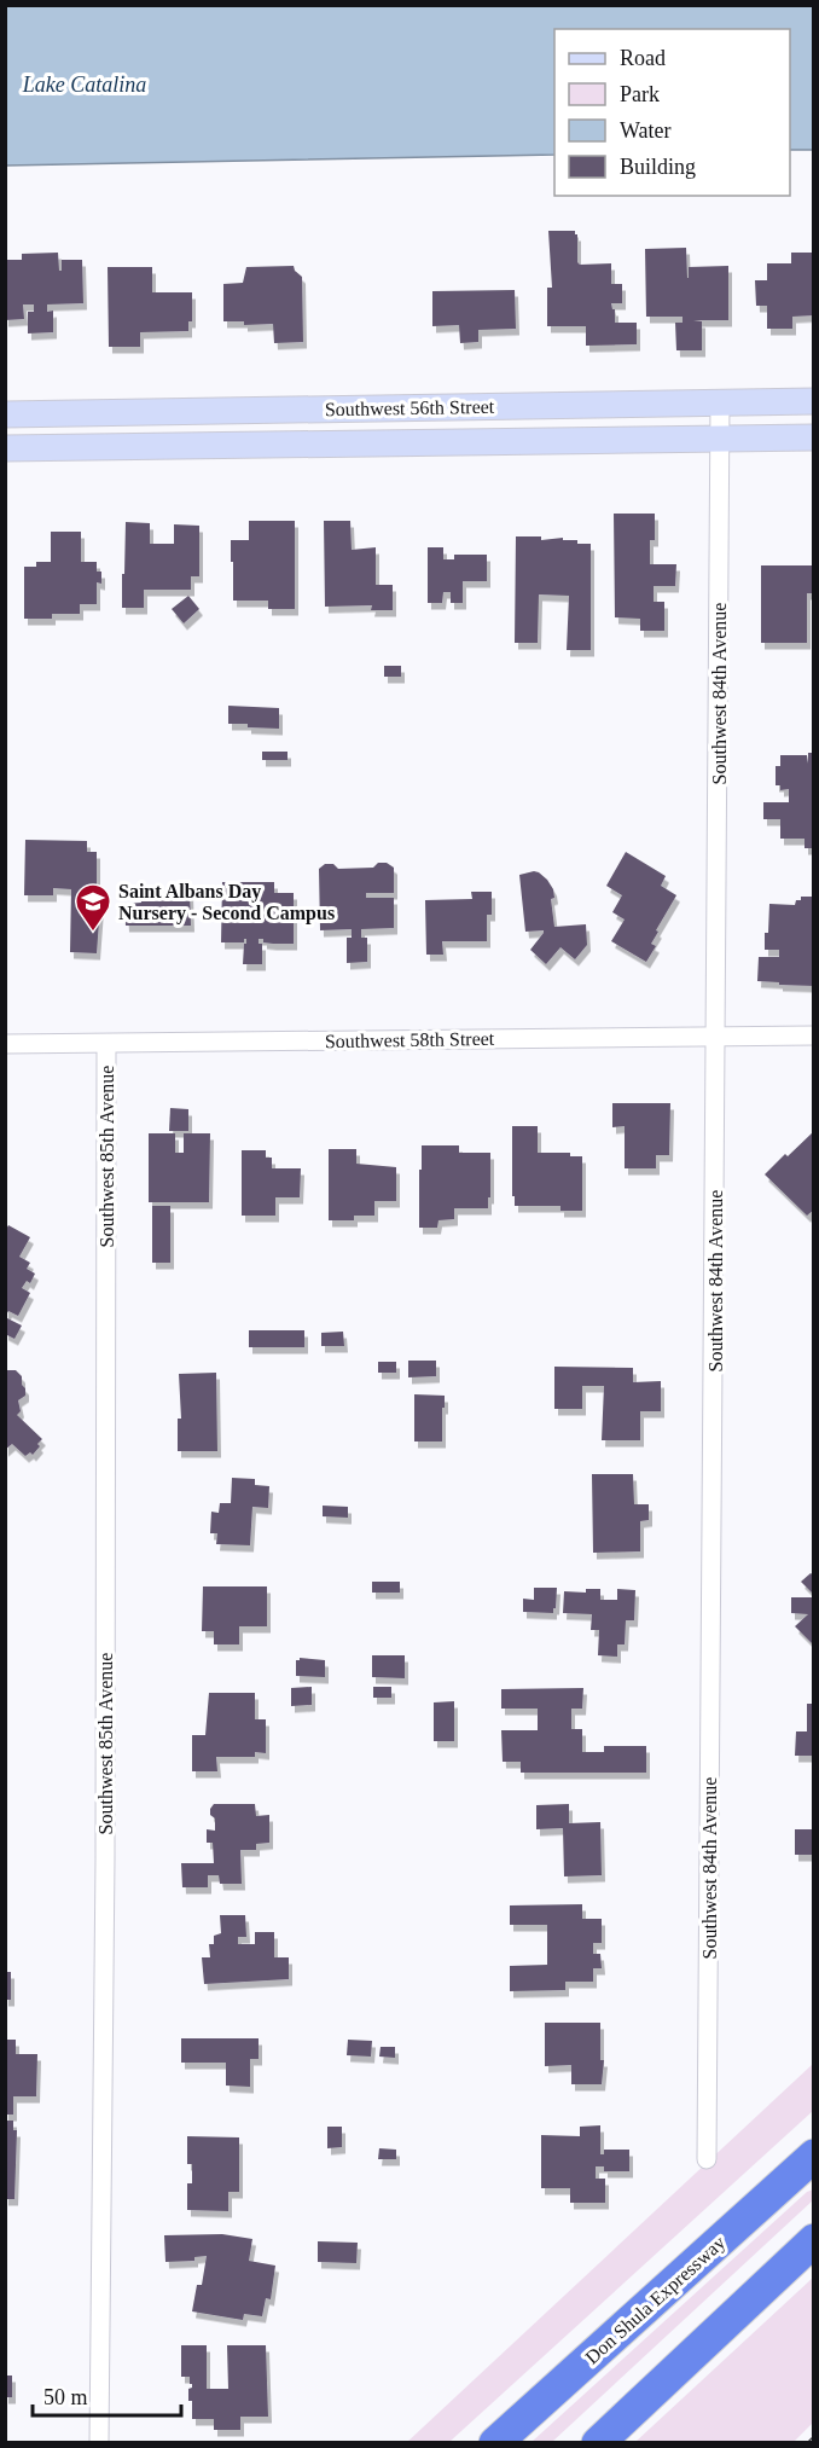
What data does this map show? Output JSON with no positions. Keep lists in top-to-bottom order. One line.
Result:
{"streets":{"highway":["Don Shula Expressway"],"main road":["Southwest 56th Street"],"street":["Southwest 84th Avenue","Southwest 58th Street","Southwest 85th Avenue"]},"crossings":[["Southwest 56th Street","Southwest 84th Avenue"],["Southwest 84th Avenue","Southwest 58th Street"],["Southwest 58th Street","Southwest 85th Avenue"]],"water":["Lake Catalina"],"places":{"school or university":["Saint Albans Day Nursery - Second Campus"]},"legend":["Road","Park","Water","Building"],"scale_bar":"50 m"}
